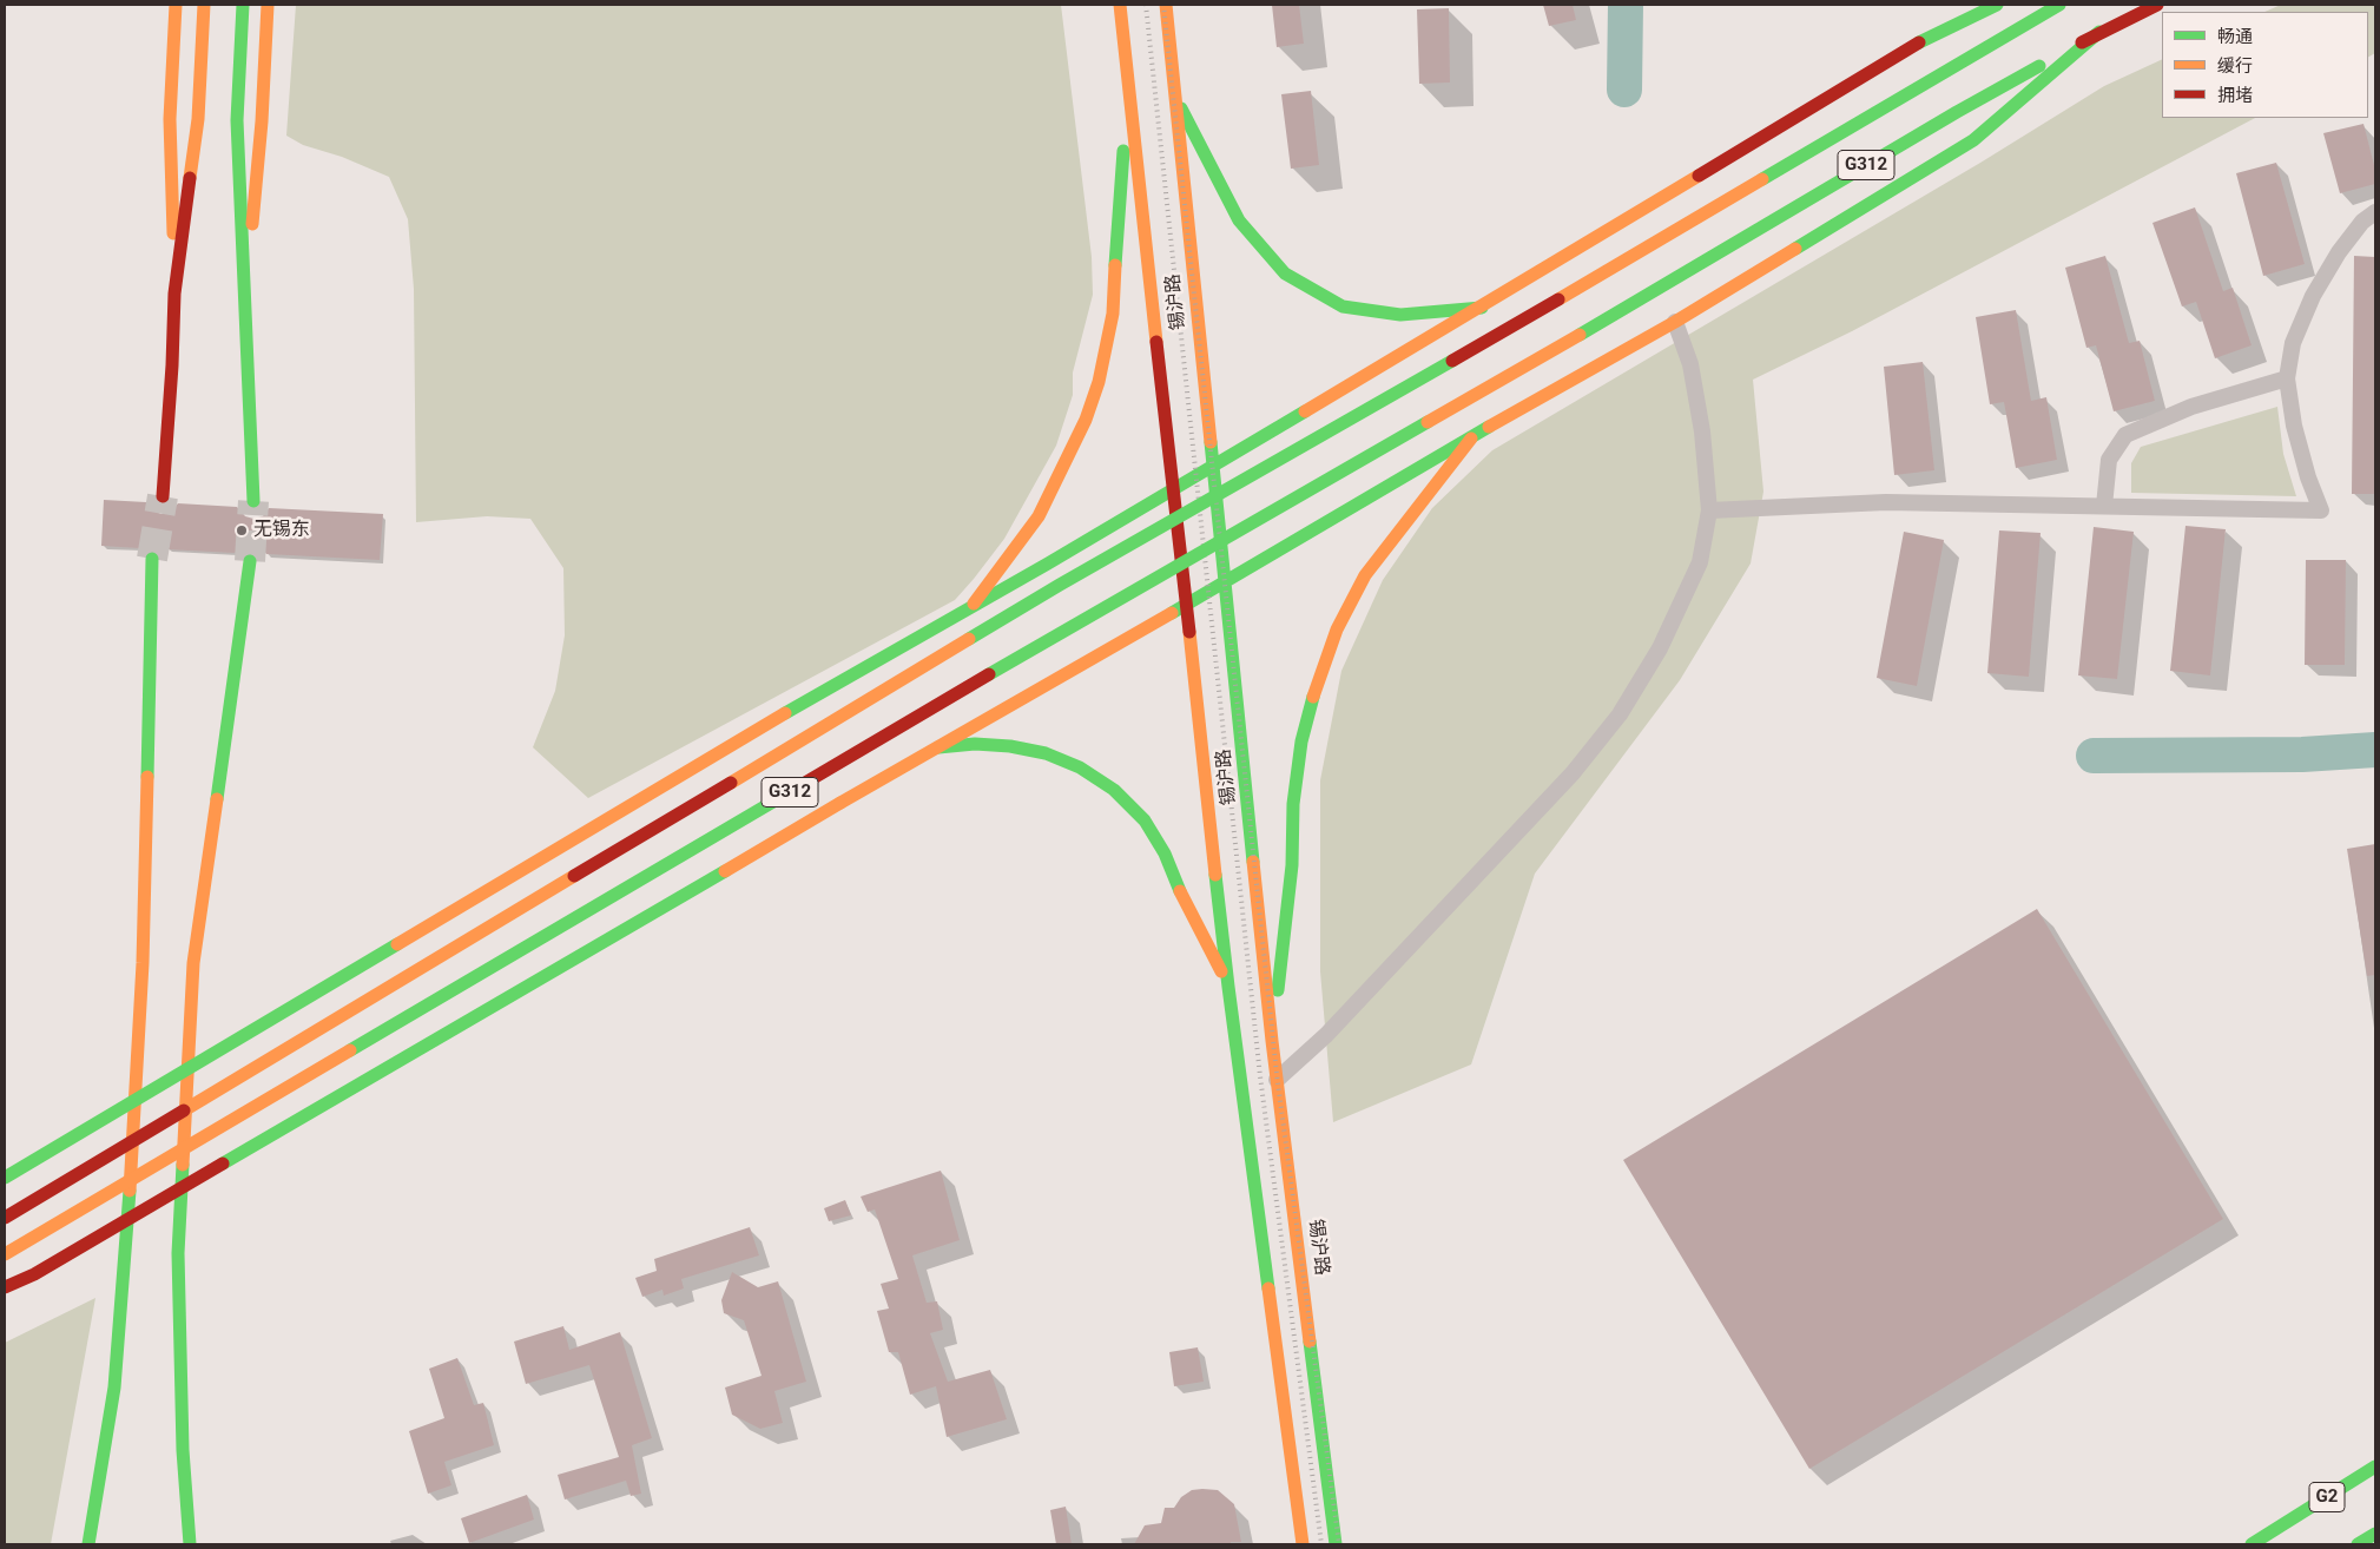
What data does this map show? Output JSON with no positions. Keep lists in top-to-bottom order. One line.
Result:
{"streets":{"main road":["G312","锡沪路","G2"]},"places":["无锡东"],"legend":["畅通","缓行","拥堵"]}
